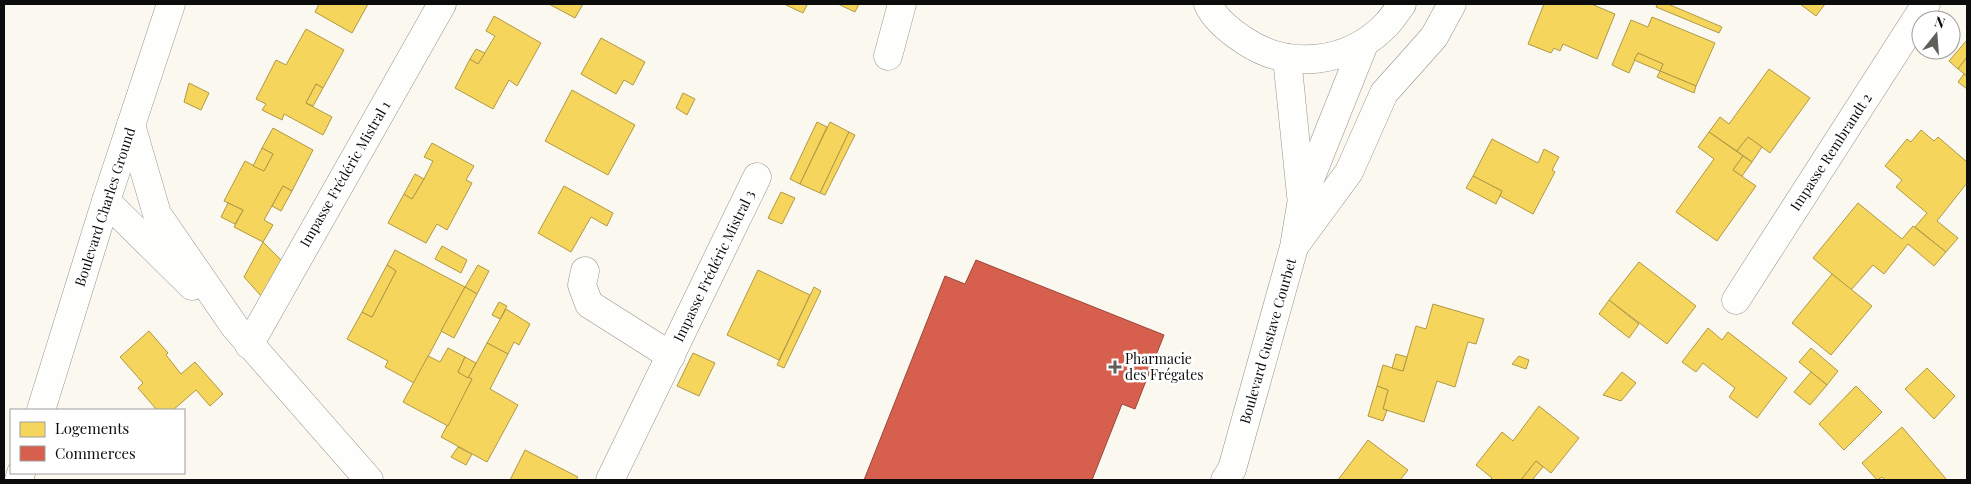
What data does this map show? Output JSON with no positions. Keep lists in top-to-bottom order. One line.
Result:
{"streets":{"street":["Impasse Rembrandt 2","Impasse Frédéric Mistral 1","Boulevard Charles Ground","Impasse Frédéric Mistral 3","Boulevard Gustave Courbet"]},"places":{"health":["Pharmacie des Frégates"]},"legend":["Logements","Commerces"],"north":"top"}
